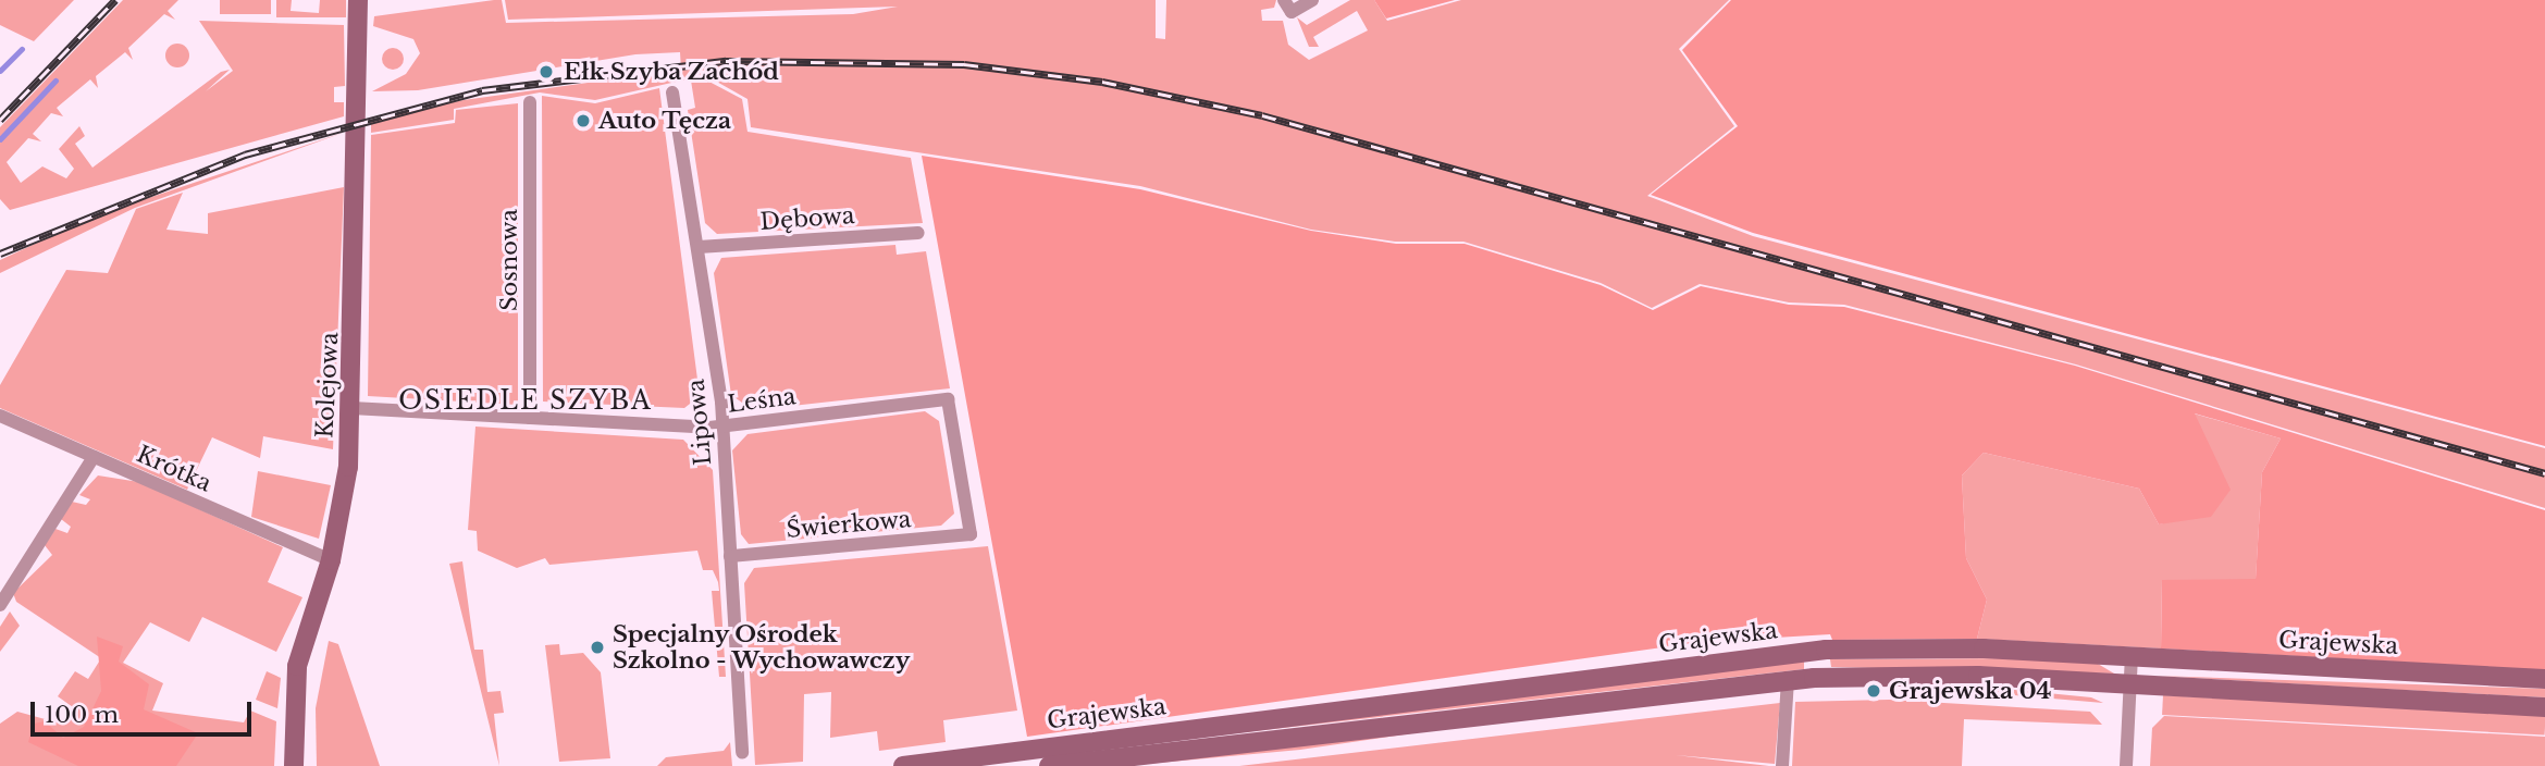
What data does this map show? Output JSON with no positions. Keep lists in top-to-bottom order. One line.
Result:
{"streets":{"main road":["Kolejowa","Grajewska"],"street":["Dębowa","Sosnowa","Leśna","Lipowa","Krótka","Świerkowa"]},"crossings":[["Dębowa","Lipowa"],["Sosnowa","Leśna"],["Kolejowa","Leśna"],["Kolejowa","Krótka"],["Leśna","Lipowa"],["Leśna","Świerkowa"],["Lipowa","Świerkowa"]],"districts":["OSIEDLE SZYBA"],"places":["Ełk Szyba Zachód","Auto Tęcza","Specjalny Ośrodek Szkolno - Wychowawczy","Grajewska 04"],"scale_bar":"100 m"}
